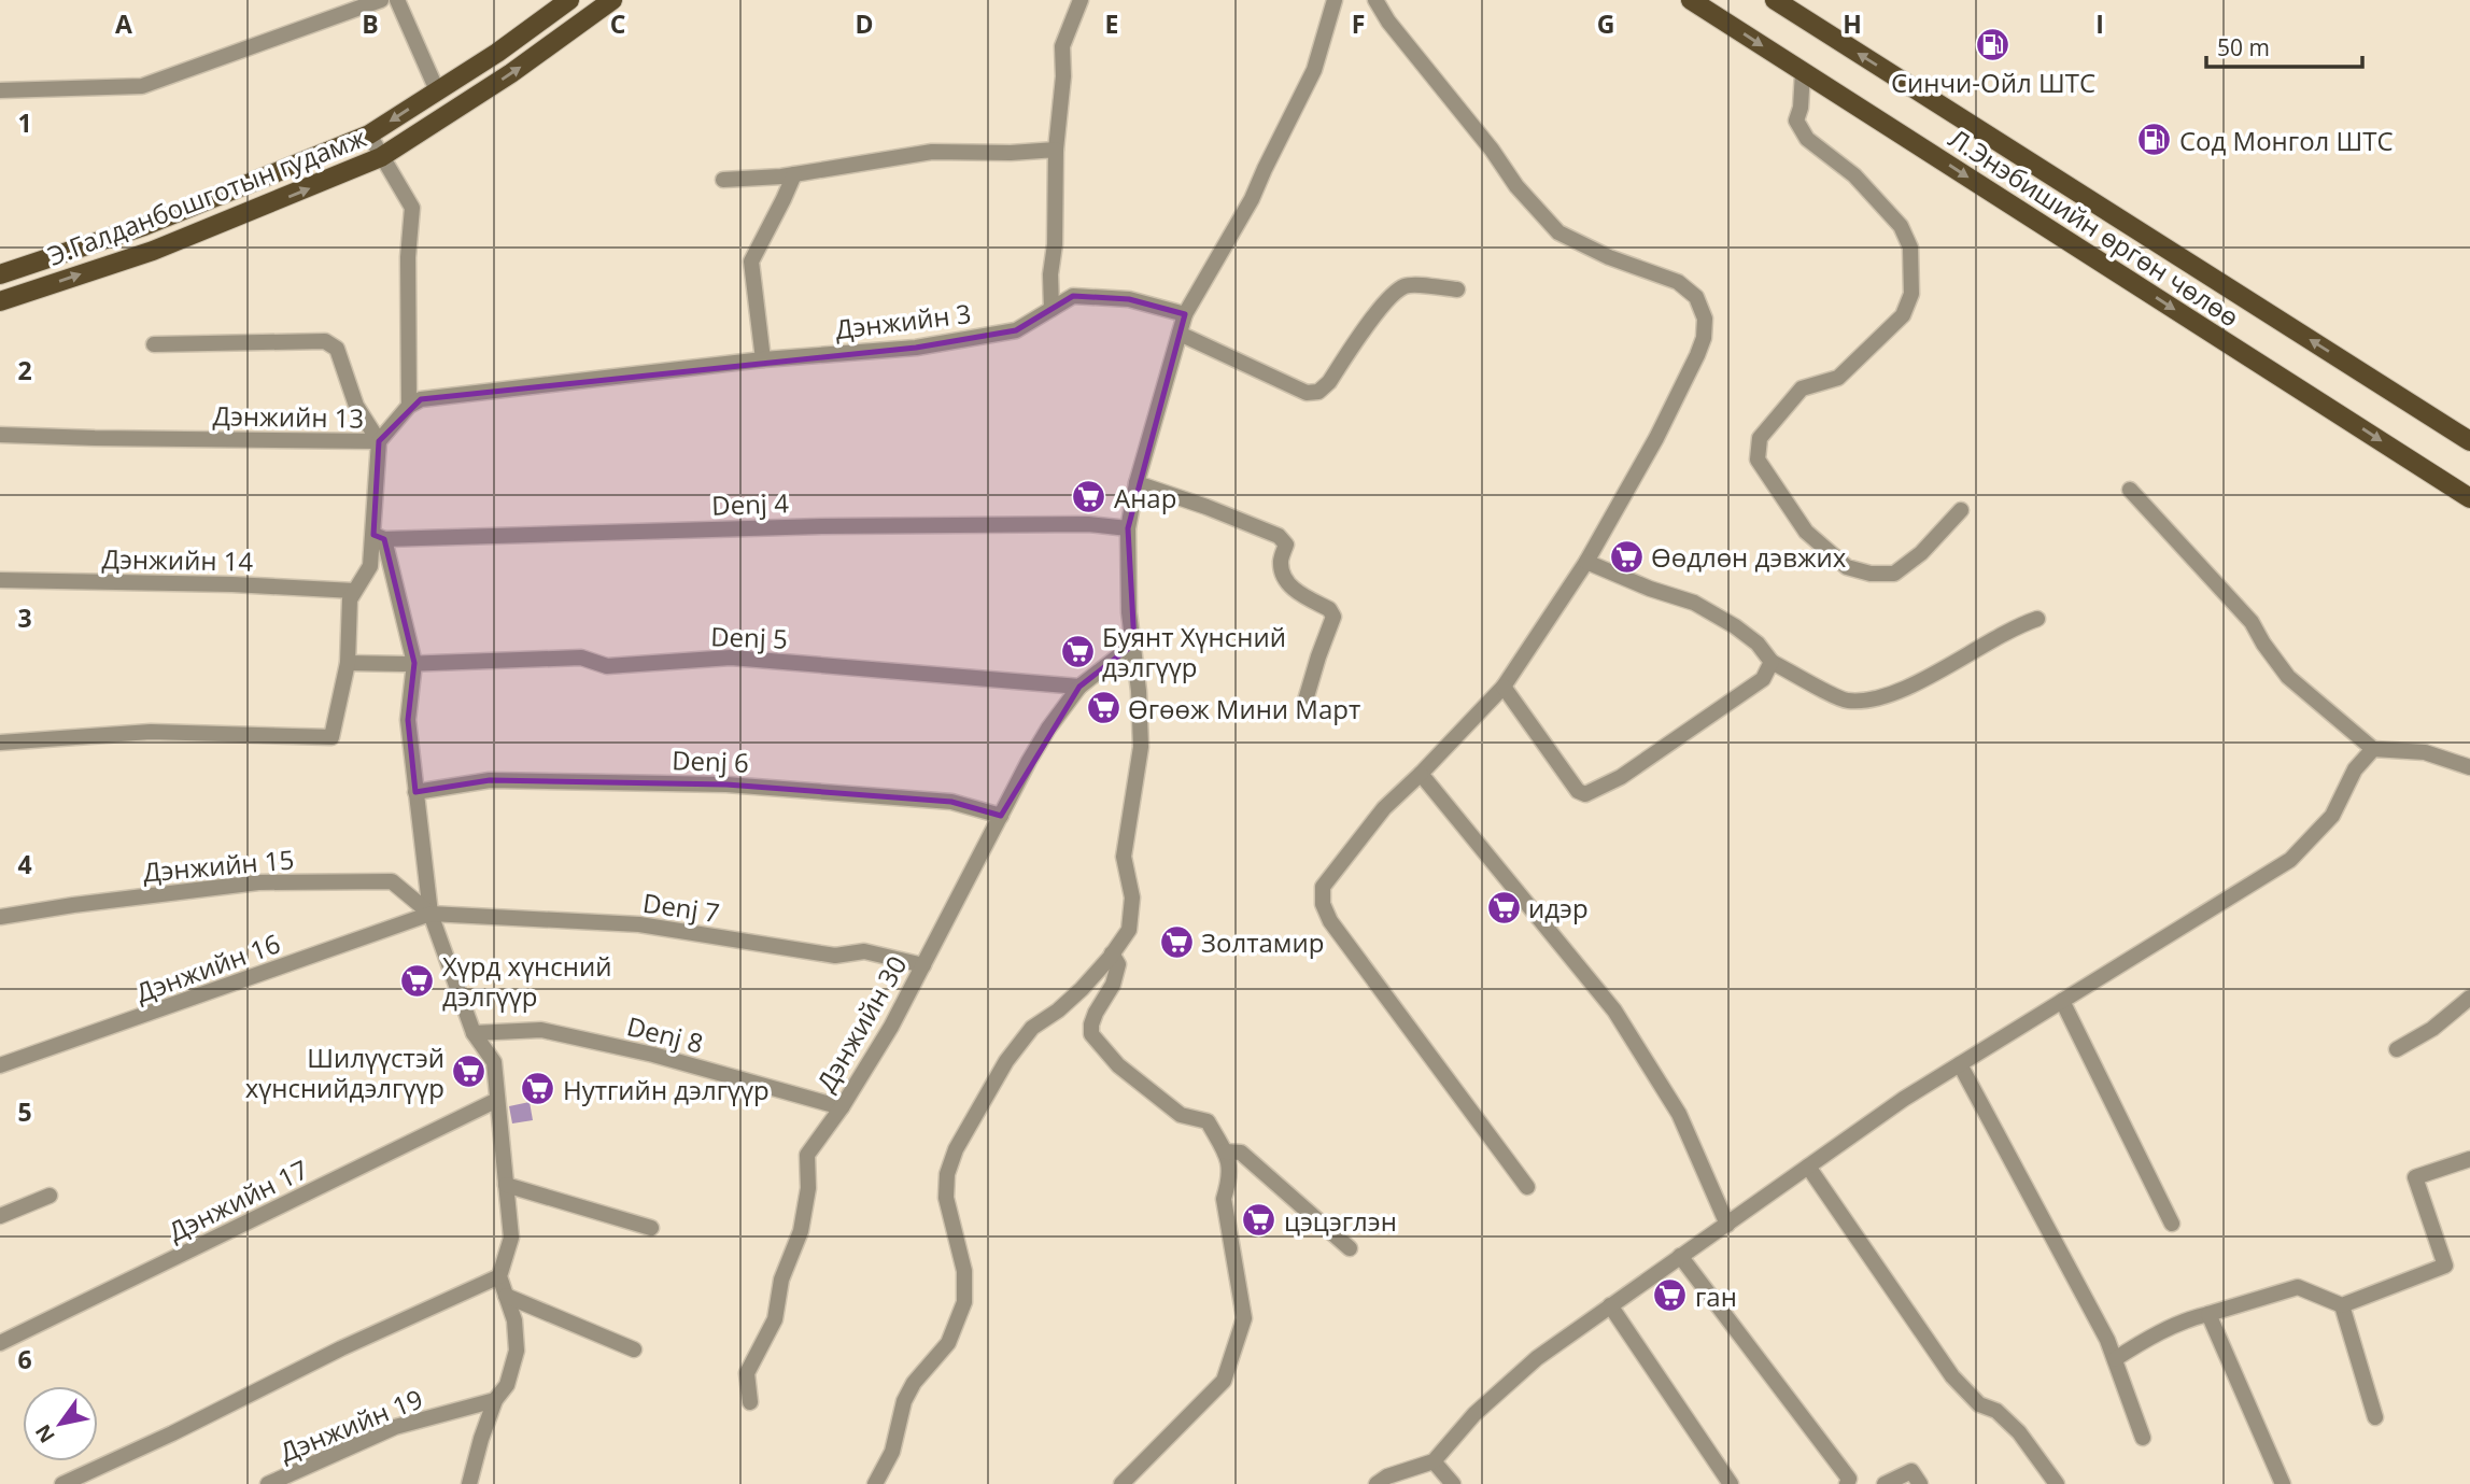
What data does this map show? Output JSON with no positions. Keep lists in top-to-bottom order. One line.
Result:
{"streets":{"main road":["Э.Галданбошготын гудамж","Л.Энэбишийн өргөн чөлөө"],"street":["Дэнжийн 3","Дэнжийн 13","Denj 4","Дэнжийн 14","Denj 5","Denj 6","Дэнжийн 15","Denj 7","Дэнжийн 16","Дэнжийн 30","Denj 8","Дэнжийн 17","Дэнжийн 19"]},"crossings":[["Denj 5","Дэнжийн 30"],["Denj 6","Дэнжийн 30"],["Дэнжийн 15","Denj 7"],["Дэнжийн 15","Дэнжийн 16"],["Denj 7","Дэнжийн 16"],["Denj 7","Дэнжийн 30"],["Дэнжийн 30","Denj 8"]],"places":{"fuel station":["Синчи-Ойл ШТС","Сод Монгол ШТС"],"supermarket":["Анар","Өөдлөн дэвжих","Буянт Хүнсний дэлгүүр","Өгөөж Мини Март","идэр","Золтамир","Хүрд хүнсний дэлгүүр","Шилүүстэй хүнснийдэлгүүр","Нутгийн дэлгүүр","цэцэглэн","ган"]},"scale_bar":"50 m","north":"bottom left","grid":{"columns":["A","B","C","D","E","F","G","H","I"],"rows":["1","2","3","4","5","6"]}}
